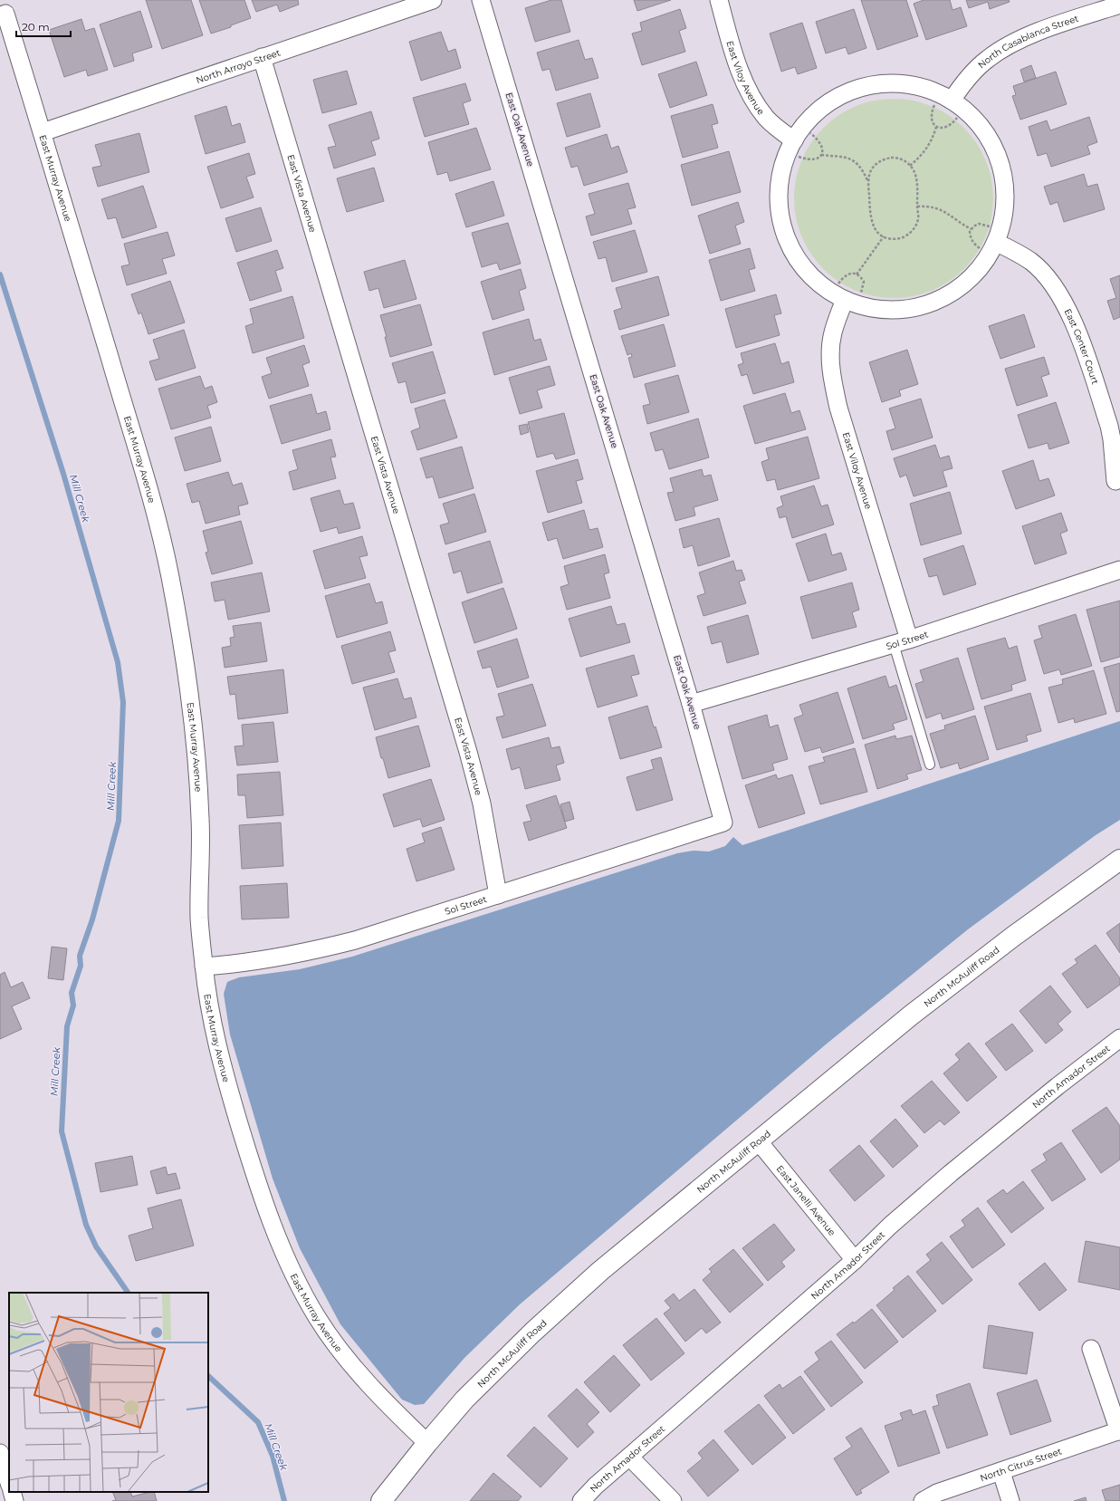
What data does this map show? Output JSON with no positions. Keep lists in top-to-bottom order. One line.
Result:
{"streets":{"street":["North Casablanca Street","North Arroyo Street","East Viloy Avenue","East Oak Avenue","East Murray Avenue","East Vista Avenue","East Center Court","Sol Street","North McAuliff Road","North Amador Street","East Janelli Avenue","North Citrus Street"]},"crossings":[["North Arroyo Street","East Murray Avenue"],["North Arroyo Street","East Vista Avenue"],["East Viloy Avenue","Sol Street"],["East Oak Avenue","Sol Street"],["East Murray Avenue","Sol Street"],["East Murray Avenue","North McAuliff Road"],["East Vista Avenue","Sol Street"],["North McAuliff Road","East Janelli Avenue"],["North Amador Street","East Janelli Avenue"]],"water":["Mill Creek"],"scale_bar":"20 m"}
